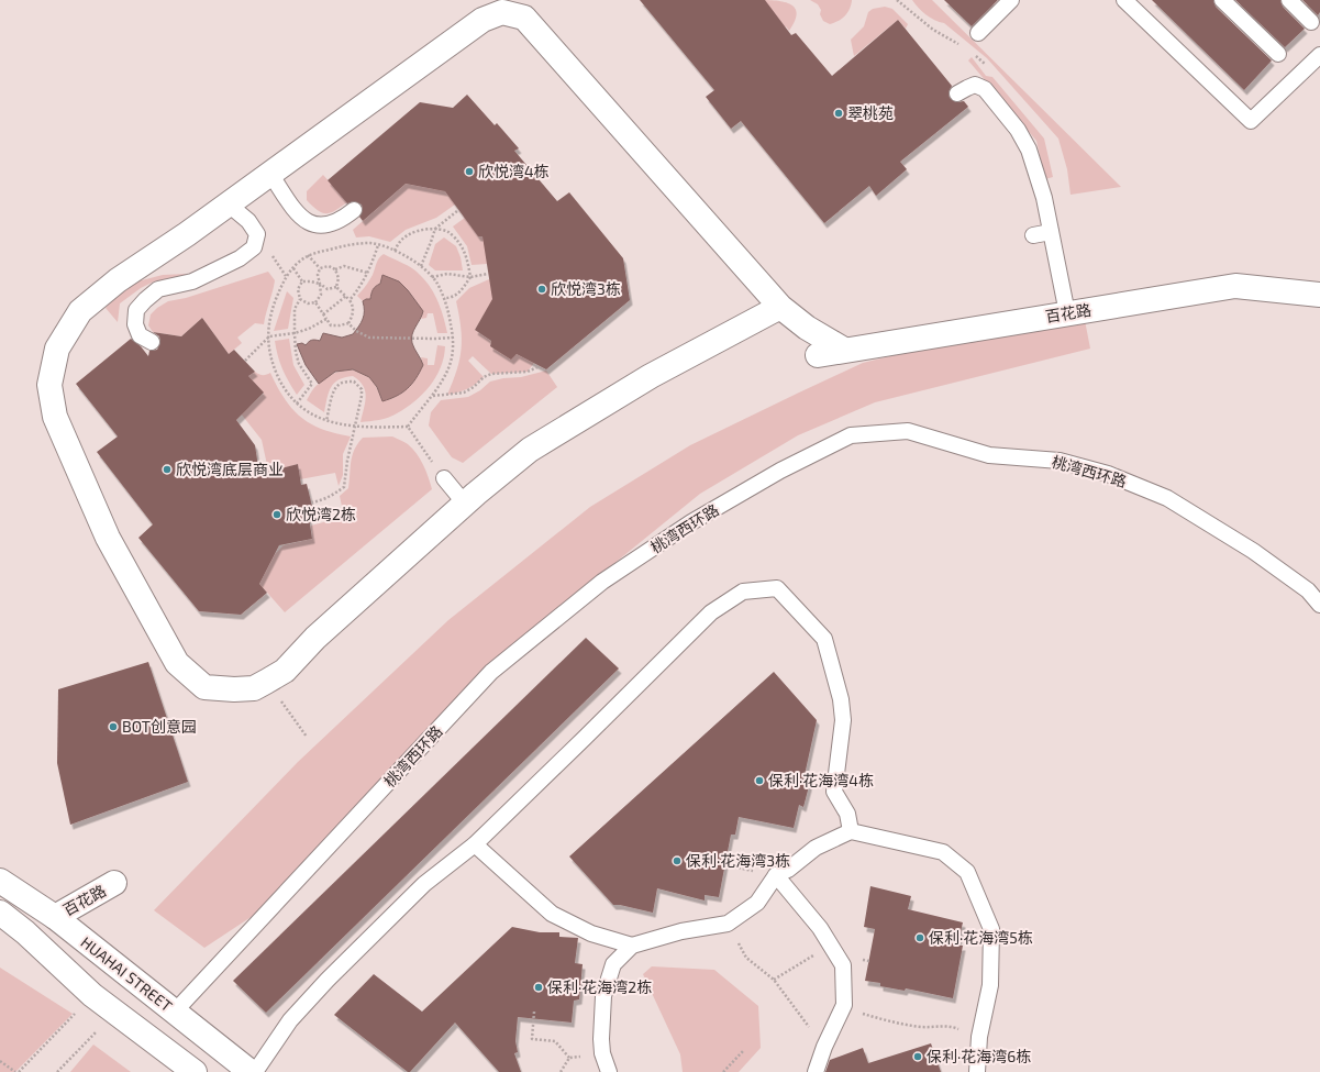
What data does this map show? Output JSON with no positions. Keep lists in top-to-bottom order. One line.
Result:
{"streets":{"street":["百花路","HUAHAI STREET"],"lane":["桃湾西环路"]},"crossings":[["百花路","HUAHAI STREET"],["桃湾西环路","HUAHAI STREET"]],"places":["翠桃苑","欣悦湾4栋","欣悦湾3栋","欣悦湾底层商业","欣悦湾2栋","BOT创意园","保利·花海湾4栋","保利·花海湾3栋","保利·花海湾5栋","保利·花海湾2栋","保利·花海湾6栋"]}
